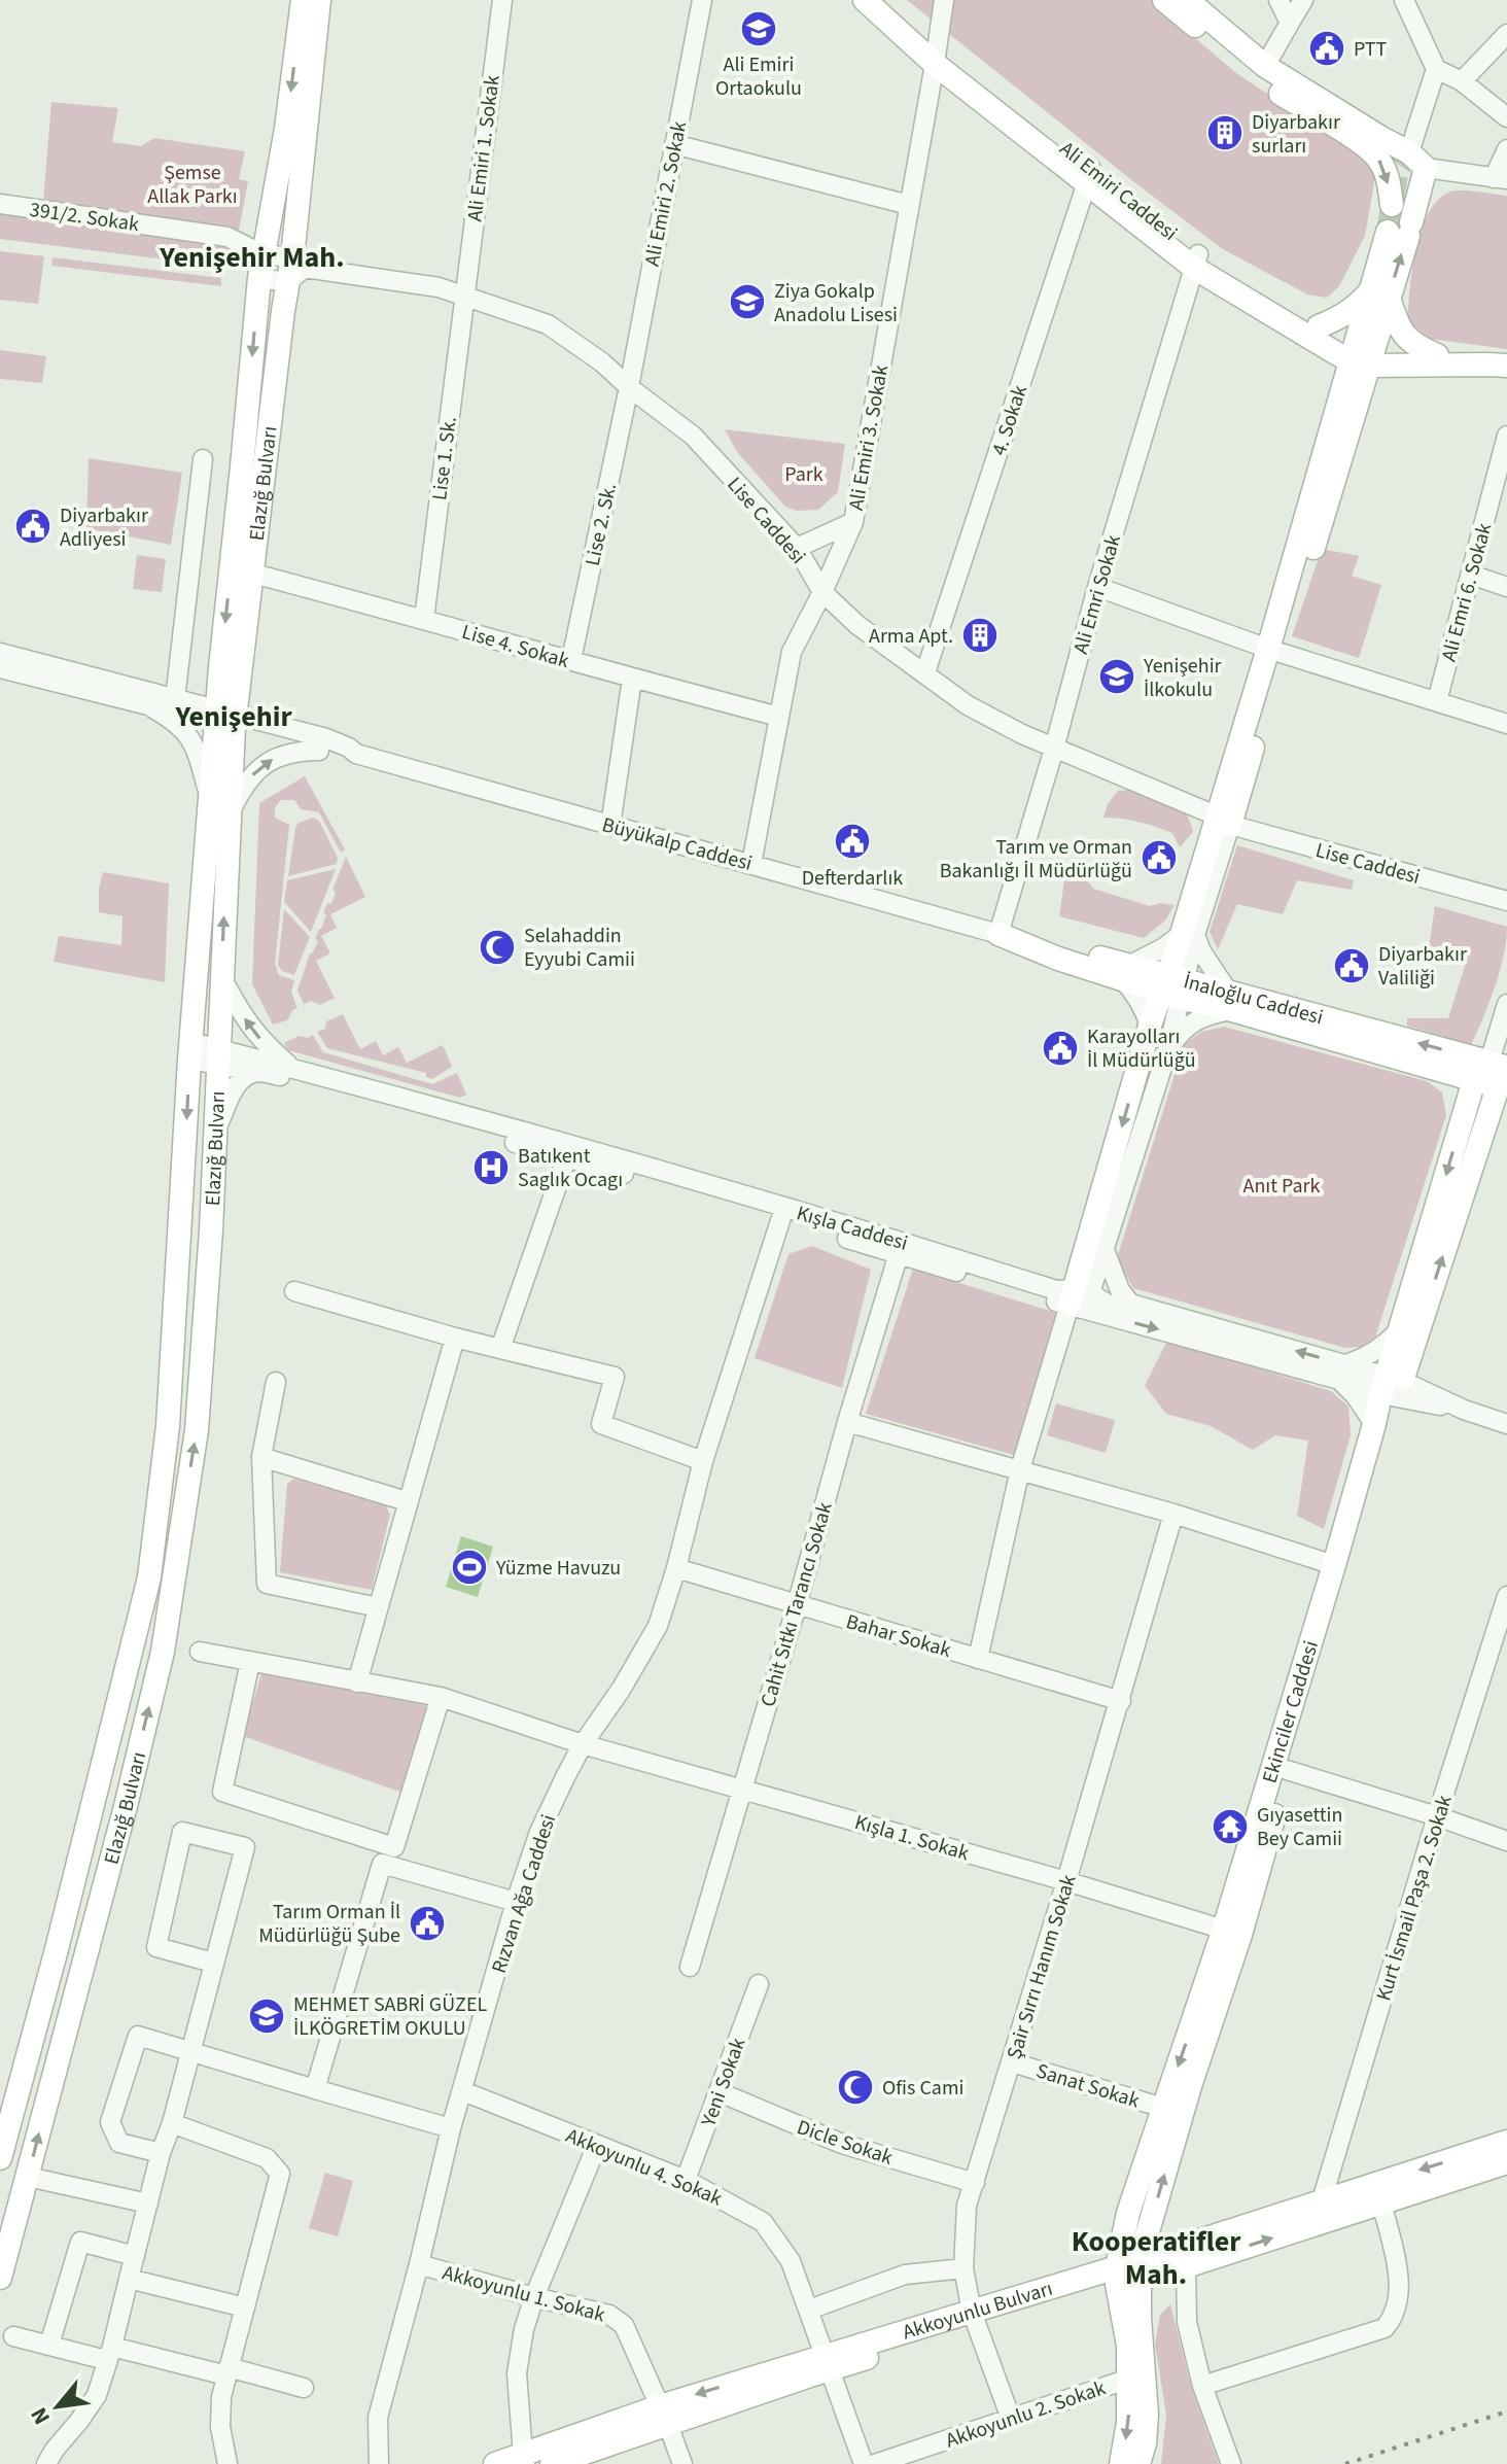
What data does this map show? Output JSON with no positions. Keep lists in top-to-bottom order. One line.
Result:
{"streets":{"main road":["Ali Emiri Caddesi","Elazığ Bulvarı","İnaloğlu Caddesi","Ekinciler Caddesi","Akkoyunlu Bulvarı"],"street":["Ali Emiri 1. Sokak","Ali Emiri 2. Sokak","391/2. Sokak","4. Sokak","Ali Emiri 3. Sokak","Lise 1. Sk.","Lise Caddesi","Lise 2. Sk.","Ali Emri 6. Sokak","Ali Emri Sokak","Lise 4. Sokak","Büyükalp Caddesi","Kışla Caddesi","Cahit Sıtkı Tarancı Sokak","Bahar Sokak","Kışla 1. Sokak","Rızvan Ağa Caddesi","Kurt İsmail Paşa 2. Sokak","Şair Sırrı Hanım Sokak","Yeni Sokak","Sanat Sokak","Dicle Sokak","Akkoyunlu 4. Sokak","Akkoyunlu 1. Sokak","Akkoyunlu 2. Sokak"]},"crossings":[["Ali Emiri 1. Sokak","Lise 1. Sk."],["Ali Emiri 1. Sokak","Lise Caddesi"],["Ali Emiri Caddesi","4. Sokak"],["Ali Emiri Caddesi","Ali Emiri 3. Sokak"],["Ali Emiri Caddesi","Ali Emri Sokak"],["Ali Emiri 2. Sokak","Lise Caddesi"],["Ali Emiri 2. Sokak","Lise 2. Sk."],["391/2. Sokak","Elazığ Bulvarı"],["391/2. Sokak","Lise Caddesi"],["4. Sokak","Lise Caddesi"],["Ali Emiri 3. Sokak","Lise Caddesi"],["Ali Emiri 3. Sokak","Lise 4. Sokak"],["Ali Emiri 3. Sokak","Büyükalp Caddesi"],["Lise 1. Sk.","Lise Caddesi"],["Lise 1. Sk.","Lise 4. Sokak"],["Elazığ Bulvarı","Lise Caddesi"],["Elazığ Bulvarı","Lise 4. Sokak"],["Elazığ Bulvarı","Büyükalp Caddesi"],["Elazığ Bulvarı","Kışla Caddesi"],["Lise Caddesi","Lise 2. Sk."],["Lise Caddesi","Ali Emri Sokak"],["Lise 2. Sk.","Lise 4. Sokak"],["Ali Emri Sokak","Büyükalp Caddesi"],["İnaloğlu Caddesi","Ekinciler Caddesi"],["Kışla Caddesi","Cahit Sıtkı Tarancı Sokak"],["Kışla Caddesi","Ekinciler Caddesi"],["Kışla Caddesi","Rızvan Ağa Caddesi"],["Cahit Sıtkı Tarancı Sokak","Bahar Sokak"],["Cahit Sıtkı Tarancı Sokak","Kışla 1. Sokak"],["Bahar Sokak","Rızvan Ağa Caddesi"],["Bahar Sokak","Şair Sırrı Hanım Sokak"],["Ekinciler Caddesi","Kışla 1. Sokak"],["Ekinciler Caddesi","Sanat Sokak"],["Ekinciler Caddesi","Akkoyunlu Bulvarı"],["Ekinciler Caddesi","Akkoyunlu 2. Sokak"],["Kışla 1. Sokak","Rızvan Ağa Caddesi"],["Kışla 1. Sokak","Şair Sırrı Hanım Sokak"],["Rızvan Ağa Caddesi","Akkoyunlu 4. Sokak"],["Rızvan Ağa Caddesi","Akkoyunlu 1. Sokak"],["Kurt İsmail Paşa 2. Sokak","Akkoyunlu Bulvarı"],["Şair Sırrı Hanım Sokak","Sanat Sokak"],["Şair Sırrı Hanım Sokak","Dicle Sokak"],["Şair Sırrı Hanım Sokak","Akkoyunlu Bulvarı"],["Şair Sırrı Hanım Sokak","Akkoyunlu 2. Sokak"],["Yeni Sokak","Dicle Sokak"],["Yeni Sokak","Akkoyunlu 4. Sokak"],["Akkoyunlu 4. Sokak","Akkoyunlu Bulvarı"],["Akkoyunlu 1. Sokak","Akkoyunlu Bulvarı"]],"districts":["Yenişehir Mah.","Yenişehir","Kooperatifler Mah."],"parks":["Şemse Allak Parkı","Park","Anıt Park"],"places":{"school or university":["Ali Emiri Ortaokulu","Ziya Gokalp Anadolu Lisesi","Yenişehir İlkokulu","MEHMET SABRİ GÜZEL İLKÖGRETİM OKULU"],"public building":["PTT","Diyarbakır Adliyesi","Defterdarlık","Tarım ve Orman Bakanlığı İl Müdürlüğü","Diyarbakır Valiliği","Karayolları İl Müdürlüğü","Tarım Orman İl Müdürlüğü Şube"],"building":["Diyarbakır surları","Arma Apt."],"mosque":["Selahaddin Eyyubi Camii","Ofis Cami"],"hospital":["Batıkent Saglık Ocagı"],"sports":["Yüzme Havuzu"],"temple":["Gıyasettin Bey Camii"]},"north":"bottom left"}
